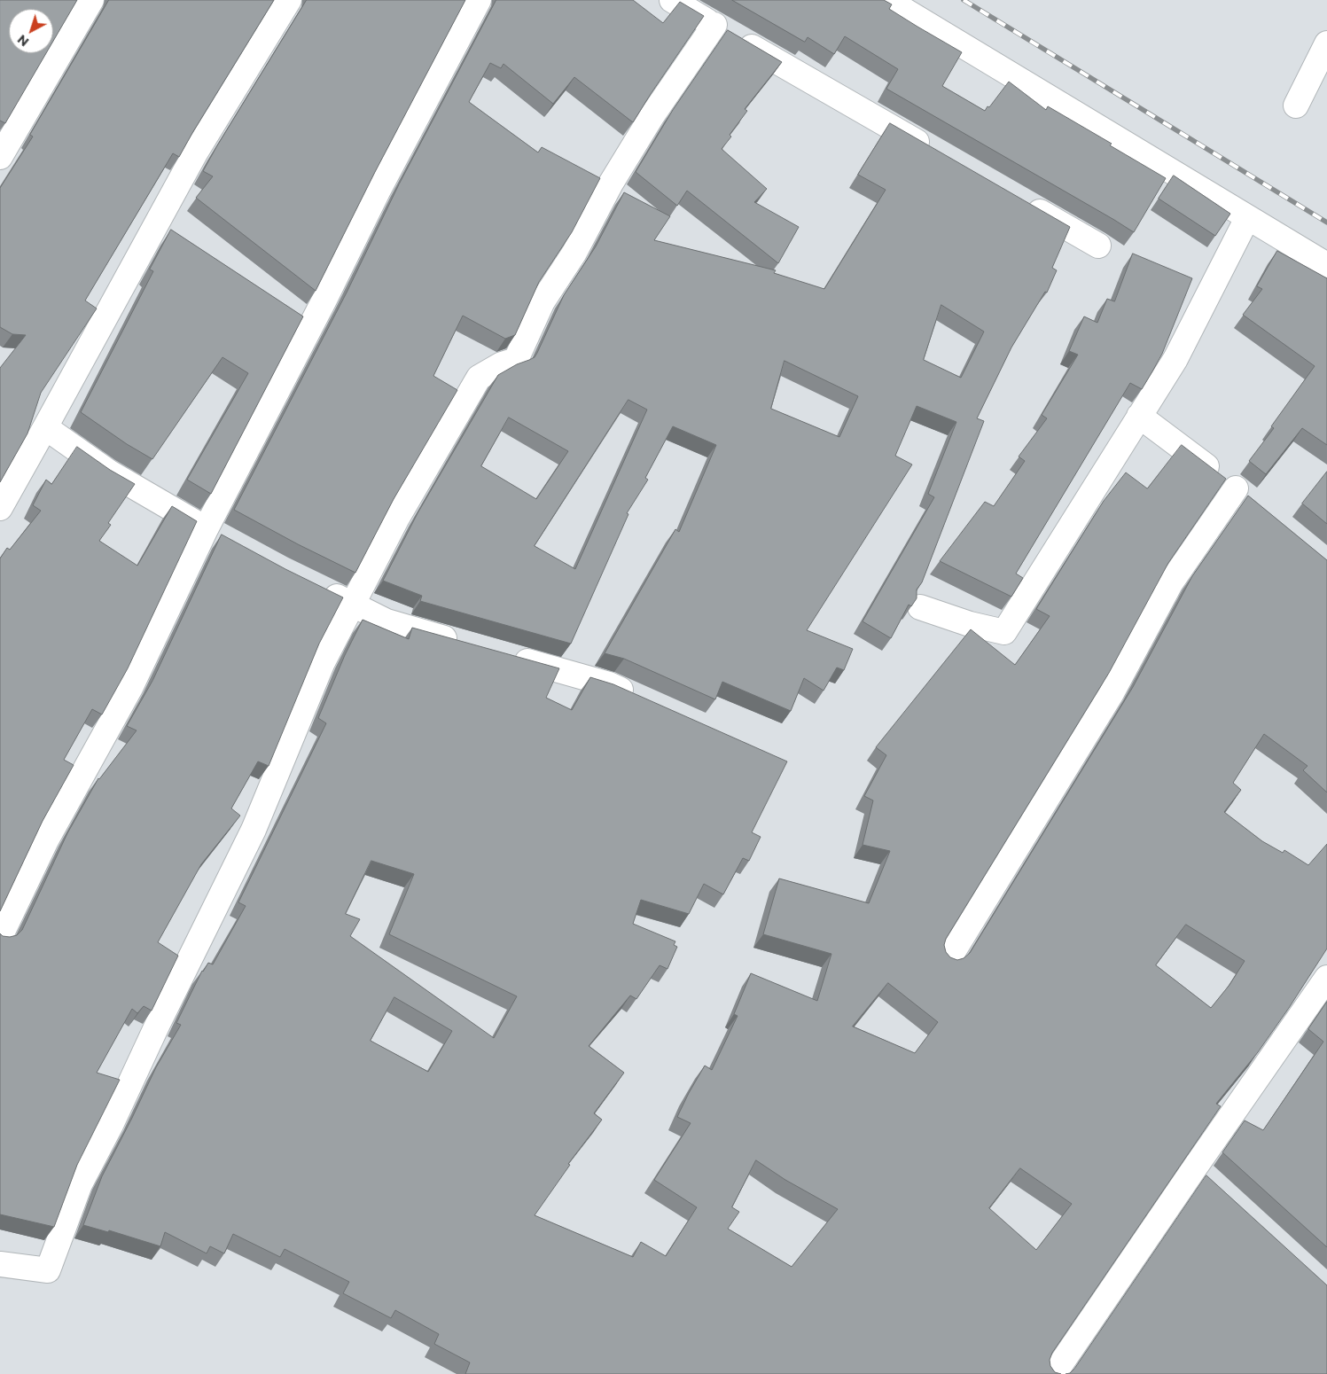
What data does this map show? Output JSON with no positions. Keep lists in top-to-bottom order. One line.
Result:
{"north":"bottom left"}
